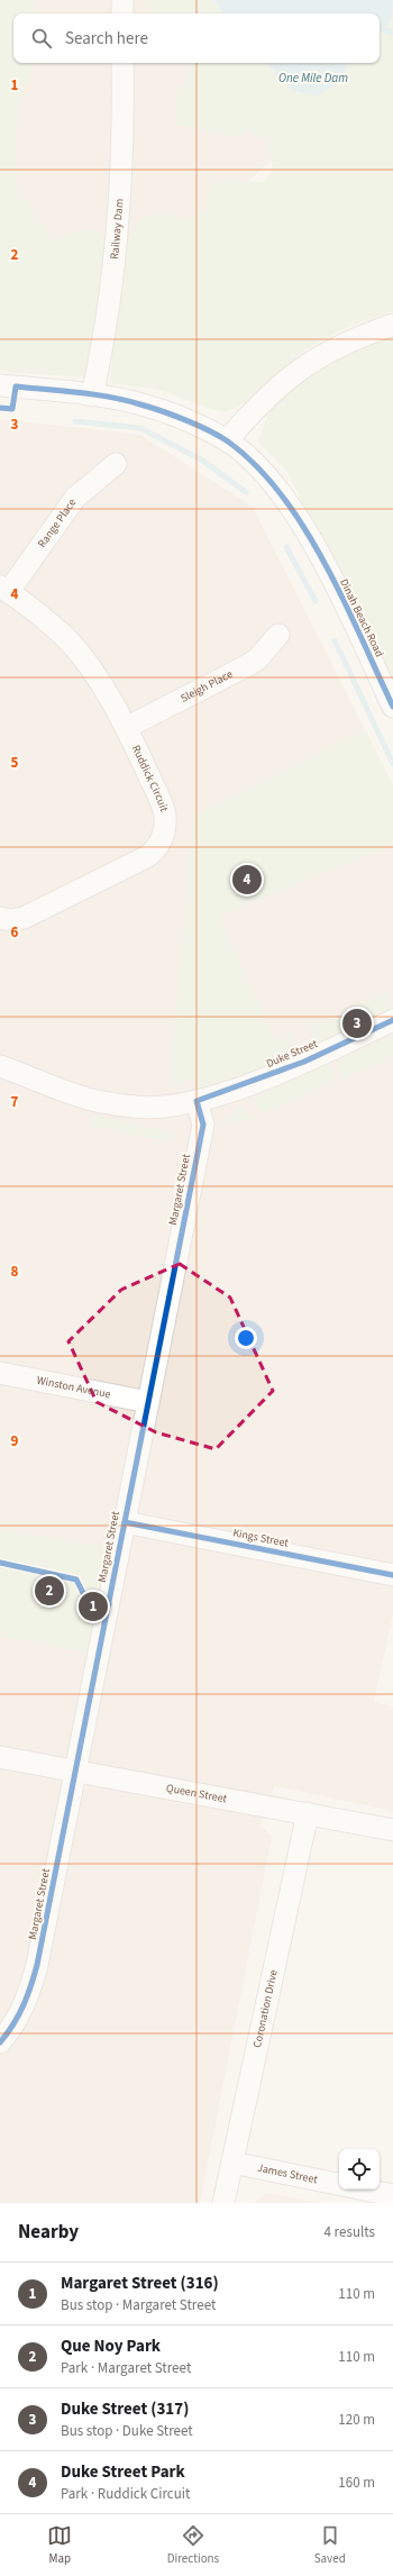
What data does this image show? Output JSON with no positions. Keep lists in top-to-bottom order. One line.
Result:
{"streets":{"street":["Railway Dam","Range Place","Dinah Beach Road","Sleigh Place","Ruddick Circuit","Duke Street","Margaret Street","Winston Avenue","Kings Street","Queen Street","Coronation Drive","James Street"]},"crossings":[["Railway Dam","Dinah Beach Road"],["Range Place","Ruddick Circuit"],["Sleigh Place","Ruddick Circuit"],["Duke Street","Margaret Street"],["Margaret Street","Winston Avenue"],["Margaret Street","Kings Street"],["Margaret Street","Queen Street"],["Queen Street","Coronation Drive"],["Coronation Drive","James Street"]],"water":["One Mile Dam"],"page":{"search":"Search here","pins":["4","3","2","1"],"heading":["Nearby","4 results"],"list":[{"mark":"1","name":"Margaret Street (316)","note":"Bus stop · Margaret Street","value":"110 m"},{"mark":"2","name":"Que Noy Park","note":"Park · Margaret Street","value":"110 m"},{"mark":"3","name":"Duke Street (317)","note":"Bus stop · Duke Street","value":"120 m"},{"mark":"4","name":"Duke Street Park","note":"Park · Ruddick Circuit","value":"160 m"}],"nav":["Map","Directions","Saved"]},"grid":{"rows":["1","2","3","4","5","6","7","8","9"]}}
